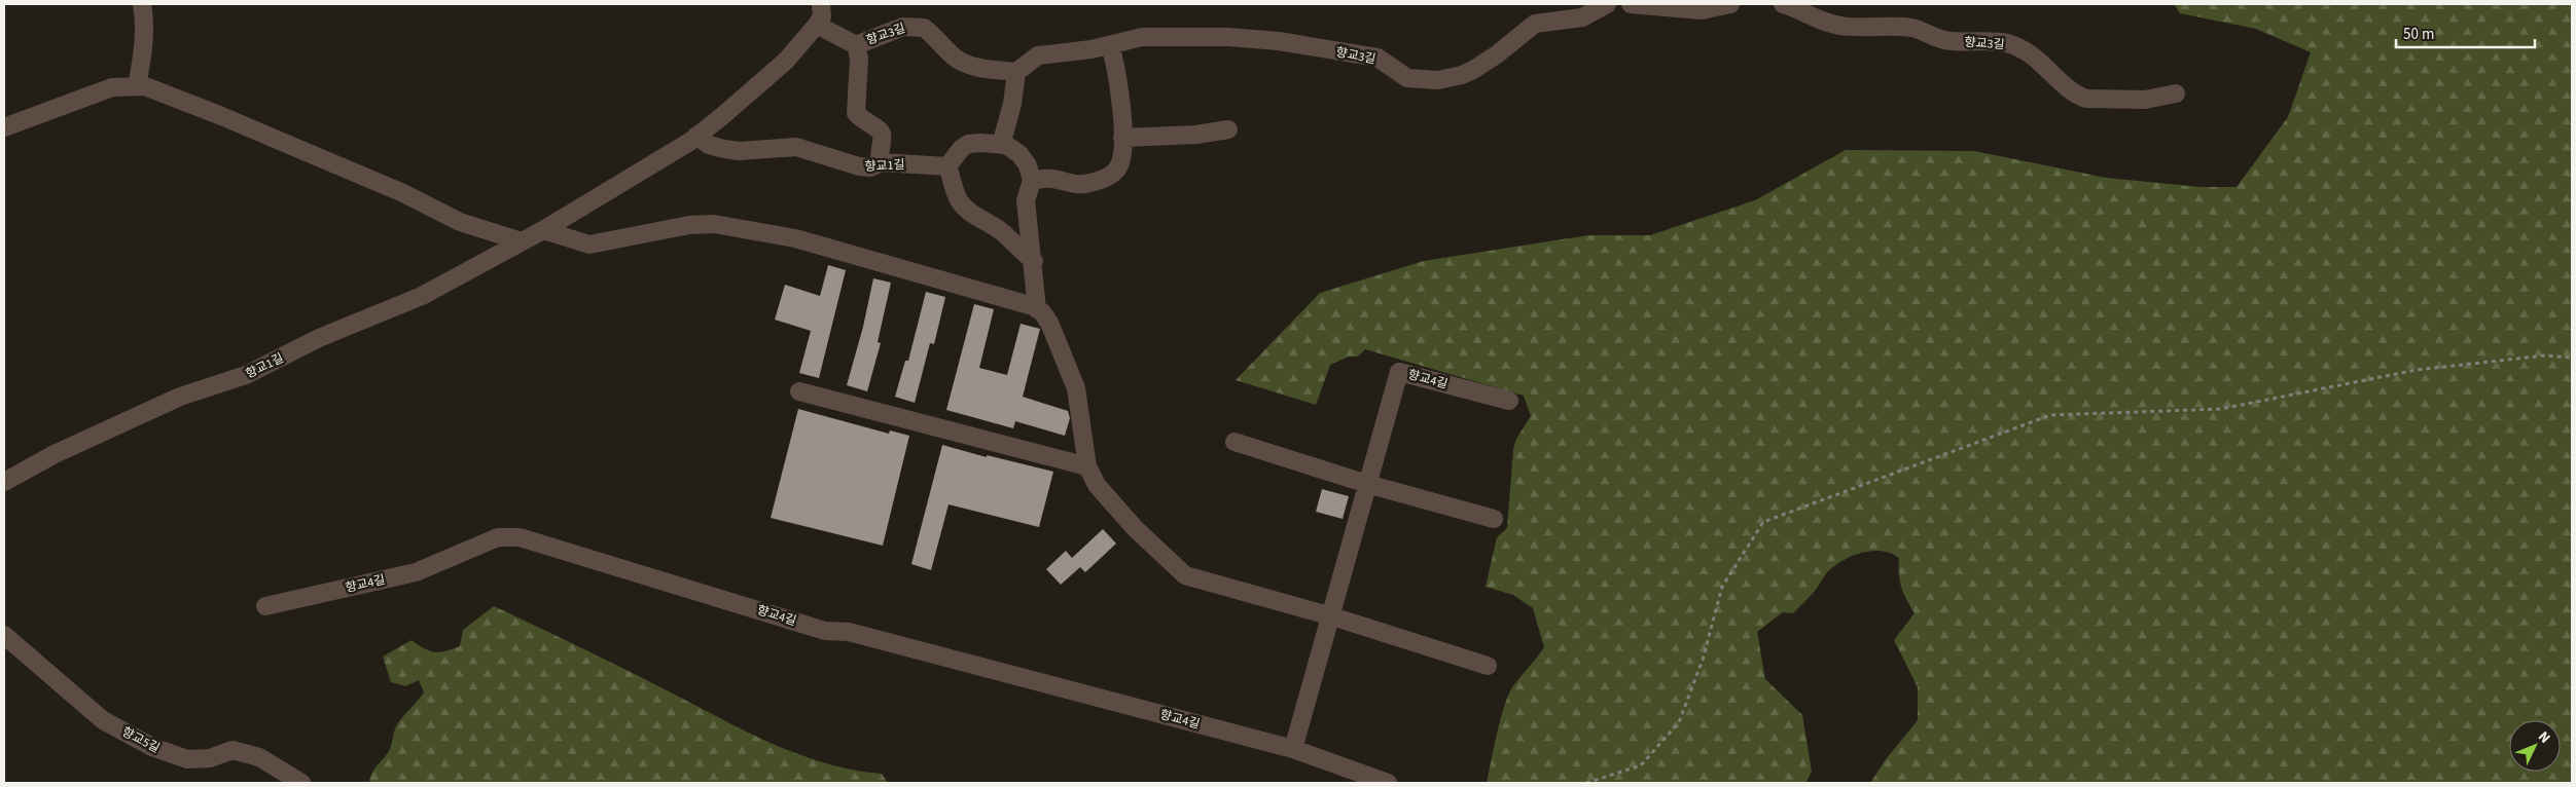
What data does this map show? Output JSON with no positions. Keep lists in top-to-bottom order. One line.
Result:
{"streets":{"street":["향교3길","향교1길","향교4길","향교5길"]},"crossings":[["향교3길","향교1길"]],"scale_bar":"50 m","north":"top right"}
